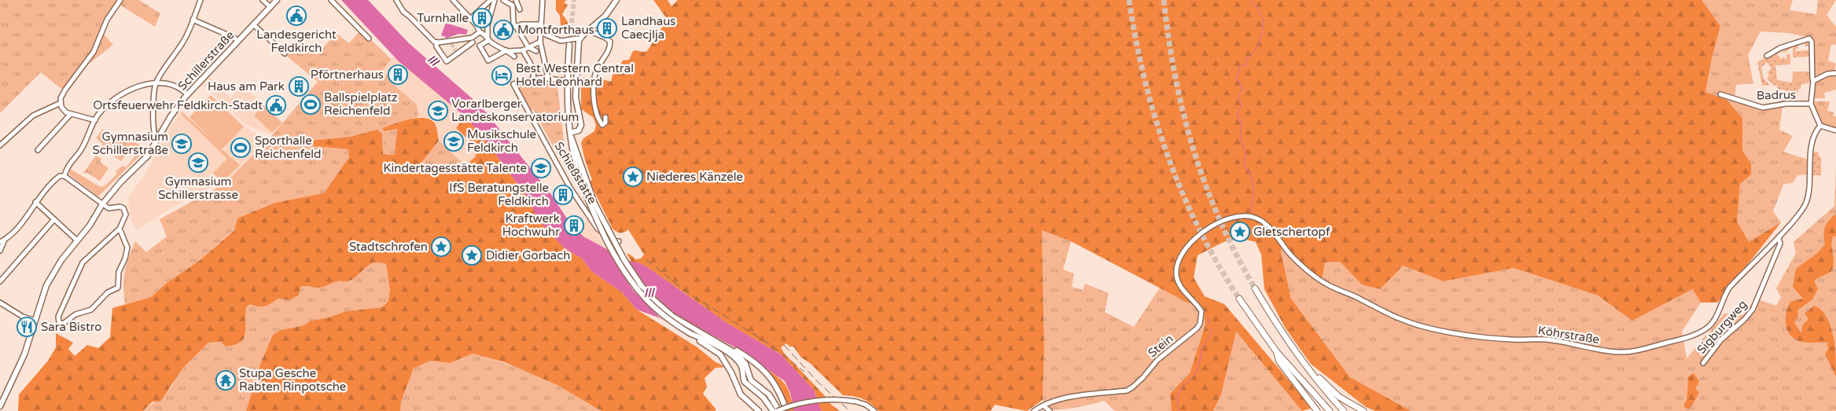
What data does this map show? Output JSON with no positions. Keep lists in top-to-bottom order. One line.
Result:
{"streets":{"main road":["Schillerstraße"],"street":["Badrus","Schießstätte","Sigburgweg","Köhrstraße","Stein"]},"crossings":[["Sigburgweg","Köhrstraße"],["Köhrstraße","Stein"]],"water":["Ill"],"places":{"public building":["Landesgericht Feldkirch","Montforthaus","Ortsfeuerwehr Feldkirch-Stadt"],"building":["Turnhalle","Landhaus Caecjlja","Pförtnerhaus","Haus am Park","IfS Beratungstelle Feldkirch","Kraftwerk Hochwuhr"],"hotel":["Best Western Central Hotel Leonhard"],"sports":["Ballspielplatz Reichenfeld","Sporthalle Reichenfeld"],"school or university":["Vorarlberger Landeskonservatorium","Musikschule Feldkirch","Gymnasium Schillerstraße","Gymnasium Schillerstrasse","Kindertagesstätte Talente"],"place":["Niederes Känzele","Gletschertopf","Stadtschrofen","Didier Gorbach"],"restaurant":["Sara Bistro"],"temple":["Stupa Gesche Rabten Rinpotsche"]}}
